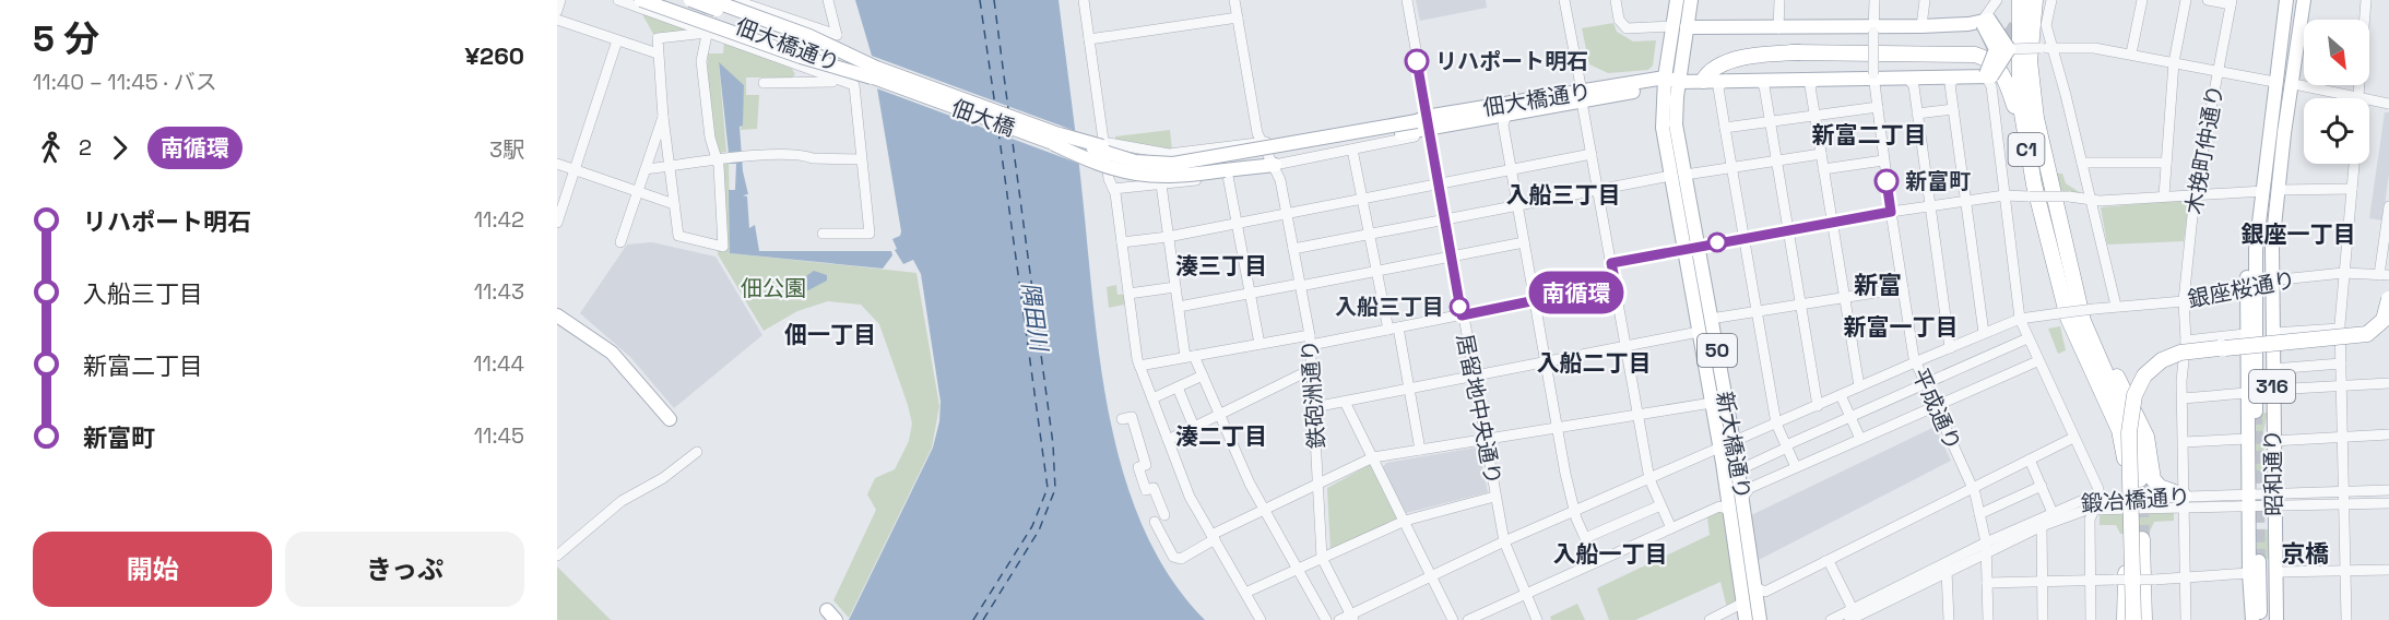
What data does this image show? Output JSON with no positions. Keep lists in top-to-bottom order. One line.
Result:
{"streets":{"highway":["C1"],"main road":["佃大橋通り","佃大橋","50","316","新大橋通り","昭和通り"],"street":["木挽町仲通り","銀座桜通り","鉄砲洲通り","居留地中央通り","平成通り","鍛冶橋通り"]},"crossings":[["佃大橋通り","佃大橋"],["佃大橋通り","居留地中央通り"],["佃大橋通り","平成通り"],["佃大橋通り","新大橋通り"],["木挽町仲通り","銀座桜通り"],["木挽町仲通り","鍛冶橋通り"],["銀座桜通り","鉄砲洲通り"],["銀座桜通り","居留地中央通り"],["銀座桜通り","平成通り"],["銀座桜通り","新大橋通り"],["銀座桜通り","昭和通り"],["平成通り","鍛冶橋通り"],["昭和通り","鍛冶橋通り"]],"districts":["新富二丁目","入船三丁目","銀座一丁目","湊三丁目","新富","新富一丁目","佃一丁目","入船二丁目","湊二丁目","京橋","入船一丁目"],"water":["隅田川"],"parks":["佃公園"],"places":["リハポート明石","新富町","入船三丁目"],"lines":["bus line 南循環"],"north":"bottom right","page":{"heading":["5 分","11:40 – 11:45 · バス","¥260"],"on_map":"南循環","legs":["2","南循環","3駅"],"list":[{"name":"リハポート明石","value":"11:42"},{"name":"入船三丁目","value":"11:43"},{"name":"新富二丁目","value":"11:44"},{"name":"新富町","value":"11:45"}],"buttons":["開始","きっぷ"]}}
